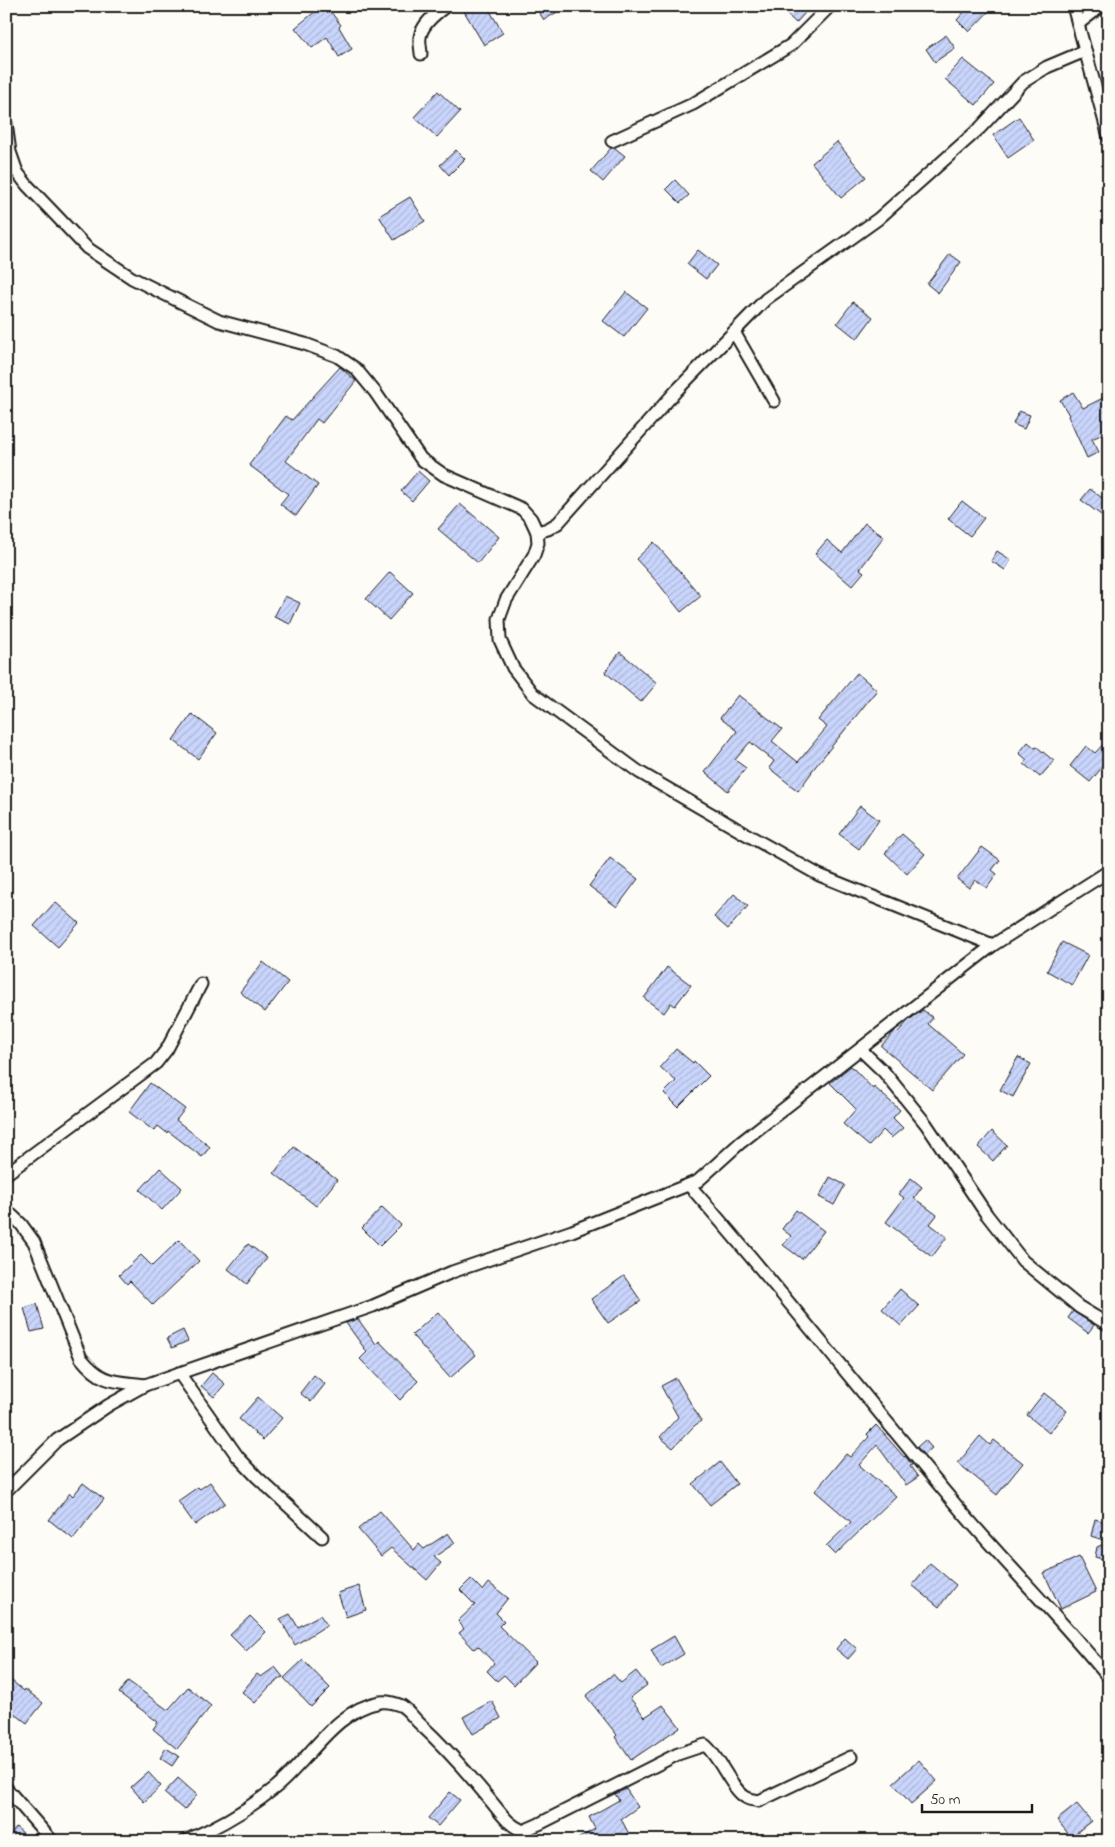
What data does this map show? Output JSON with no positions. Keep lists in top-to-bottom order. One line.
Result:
{"scale_bar":"50 m"}
